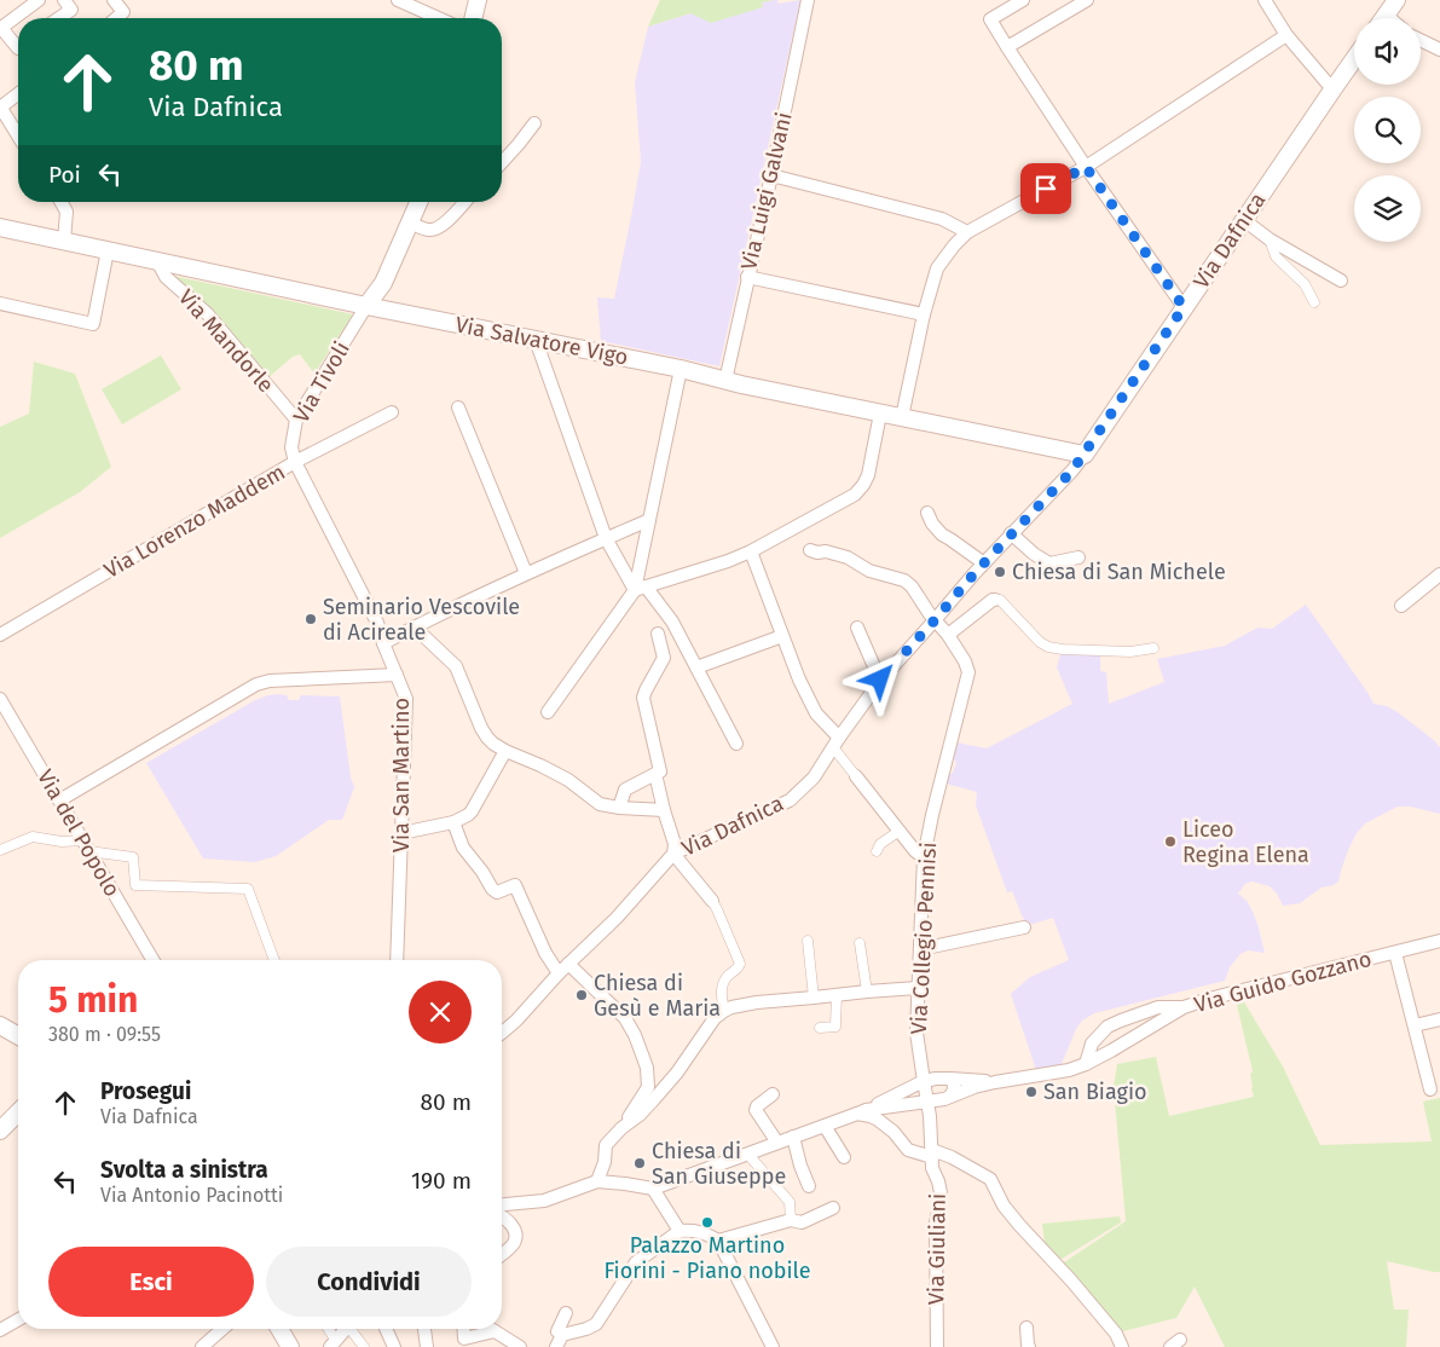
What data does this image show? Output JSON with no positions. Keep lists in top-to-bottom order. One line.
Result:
{"streets":{"street":["Via Luigi Galvani","Via Dafnica","Via Mandorle","Via Salvatore Vigo","Via Tivoli","Via Lorenzo Maddem","Via San Martino","Via del Popolo","Via Collegio Pennisi","Via Guido Gozzano","Via Giuliani"]},"crossings":[["Via Luigi Galvani","Via Salvatore Vigo"],["Via Dafnica","Via Salvatore Vigo"],["Via Dafnica","Via Collegio Pennisi"],["Via Mandorle","Via Salvatore Vigo"],["Via Mandorle","Via Tivoli"],["Via Salvatore Vigo","Via Tivoli"],["Via Tivoli","Via Lorenzo Maddem"],["Via Tivoli","Via San Martino"],["Via Lorenzo Maddem","Via San Martino"],["Via Collegio Pennisi","Via Giuliani"]],"places":["Chiesa di San Michele","Seminario Vescovile di Acireale","Liceo Regina Elena","Chiesa di Gesù e Maria","San Biagio","Chiesa di San Giuseppe","Palazzo Martino Fiorini - Piano nobile"],"page":{"turn":["80 m","Via Dafnica"],"then":"Poi","heading":["5 min","380 m · 09:55"],"list":[{"name":"Prosegui","note":"Via Dafnica","value":"80 m"},{"name":"Svolta a sinistra","note":"Via Antonio Pacinotti","value":"190 m"}],"buttons":["Esci","Condividi"]}}
